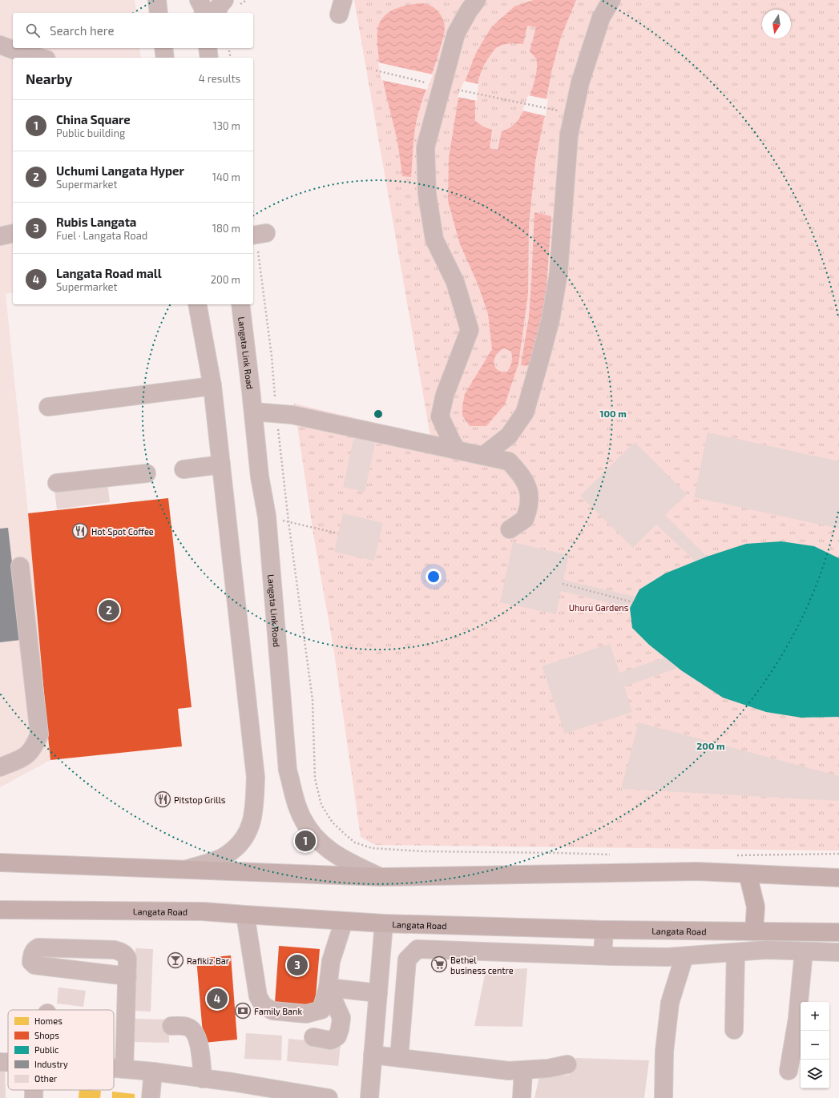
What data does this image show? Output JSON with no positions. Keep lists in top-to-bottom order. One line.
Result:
{"streets":{"main road":["Langata Road"],"street":["Langata Link Road"]},"parks":["Uhuru Gardens"],"places":{"restaurant":["Hot Spot Coffee","Pitstop Grills"],"bar":["Rafikiz Bar"],"supermarket":["Bethel business centre"],"bank":["Family Bank"]},"legend":["Homes","Shops","Public","Industry","Other"],"north":"bottom","page":{"search":"Search here","heading":["Nearby","4 results"],"list":[{"mark":"1","name":"China Square","note":"Public building","value":"130 m"},{"mark":"2","name":"Uchumi Langata Hyper","note":"Supermarket","value":"140 m"},{"mark":"3","name":"Rubis Langata","note":"Fuel · Langata Road","value":"180 m"},{"mark":"4","name":"Langata Road mall","note":"Supermarket","value":"200 m"}],"pins":["2","1","3","4"],"map_buttons":["+","−"]},"rings":["100 m","200 m"]}
